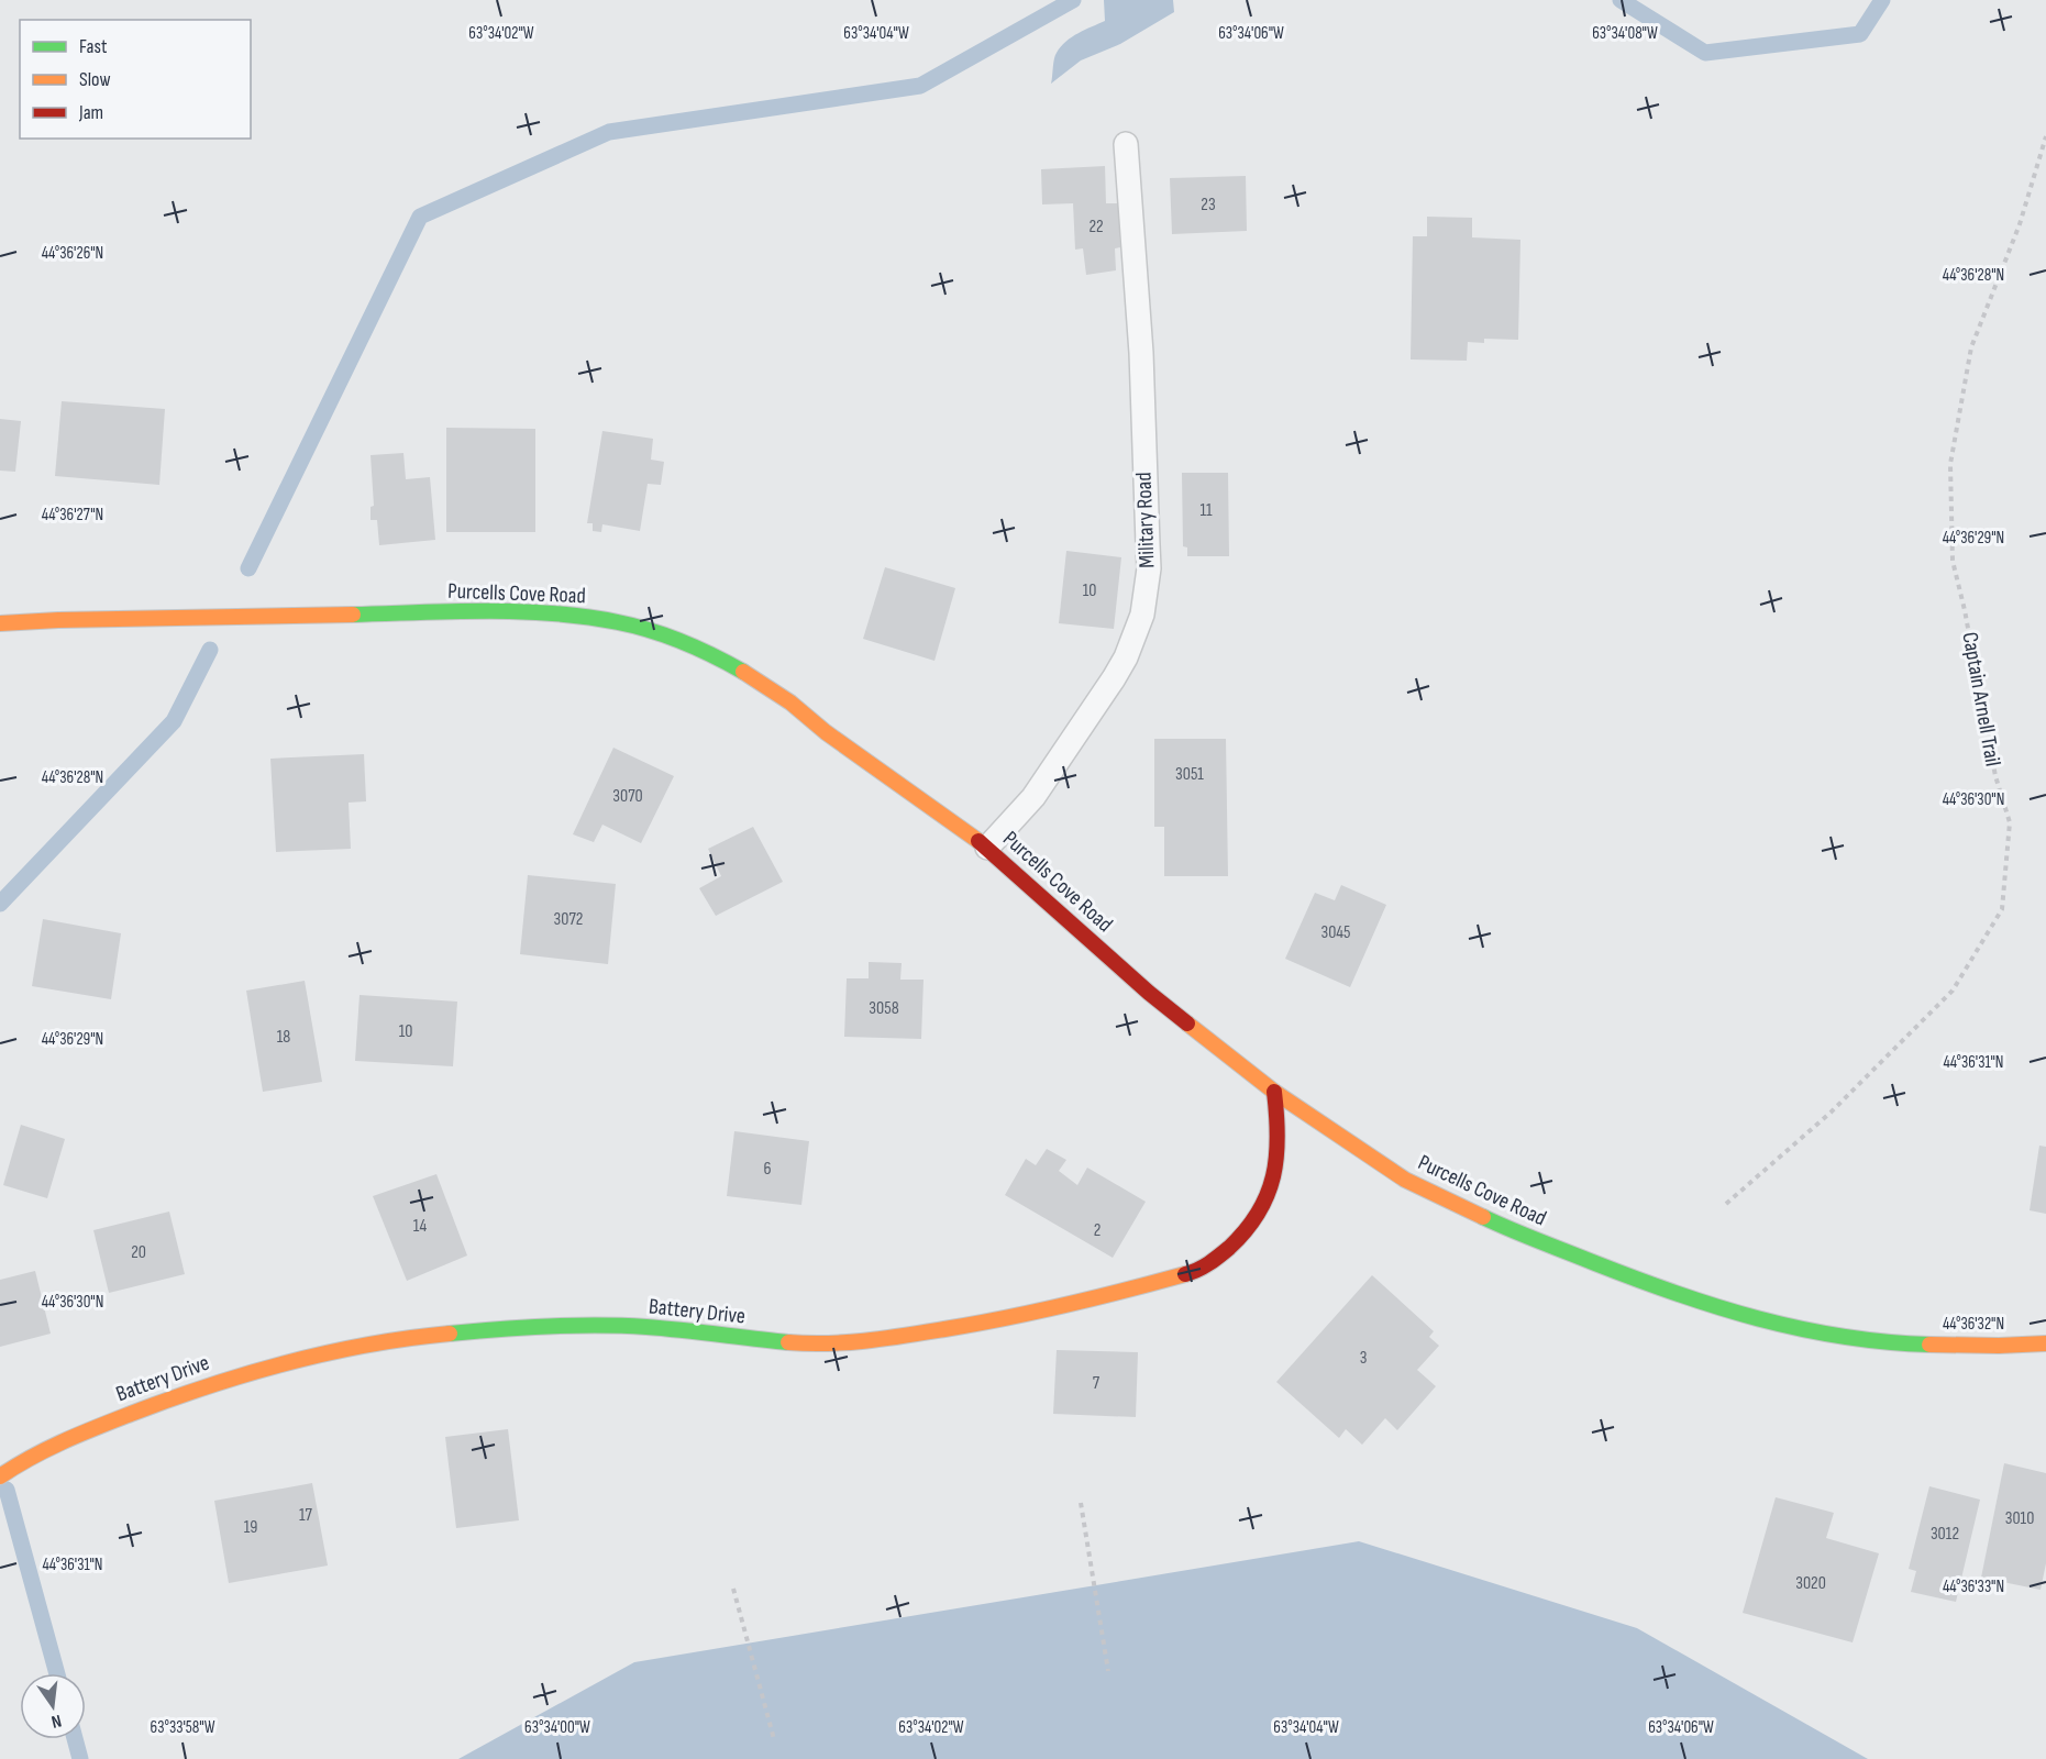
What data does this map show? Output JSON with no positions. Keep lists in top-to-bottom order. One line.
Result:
{"streets":{"main road":["Purcells Cove Road","Battery Drive"],"lane":["Military Road"],"path":["Captain Arnell Trail"]},"crossings":[["Military Road","Purcells Cove Road"],["Purcells Cove Road","Battery Drive"]],"house_numbers":["23","22","11","10","3051","3070","3072","3045","3058","10","18","6","14","2","20","3","7","17","3010","19","3012","3020"],"legend":["Fast","Slow","Jam"],"north":"bottom","coordinates":["63°34'02\"W","63°34'04\"W","63°34'06\"W","63°34'08\"W","44°36'26\"N","44°36'28\"N","44°36'27\"N","44°36'29\"N","44°36'30\"N","44°36'31\"N","44°36'32\"N","44°36'33\"N","63°33'58\"W","63°34'00\"W"]}
